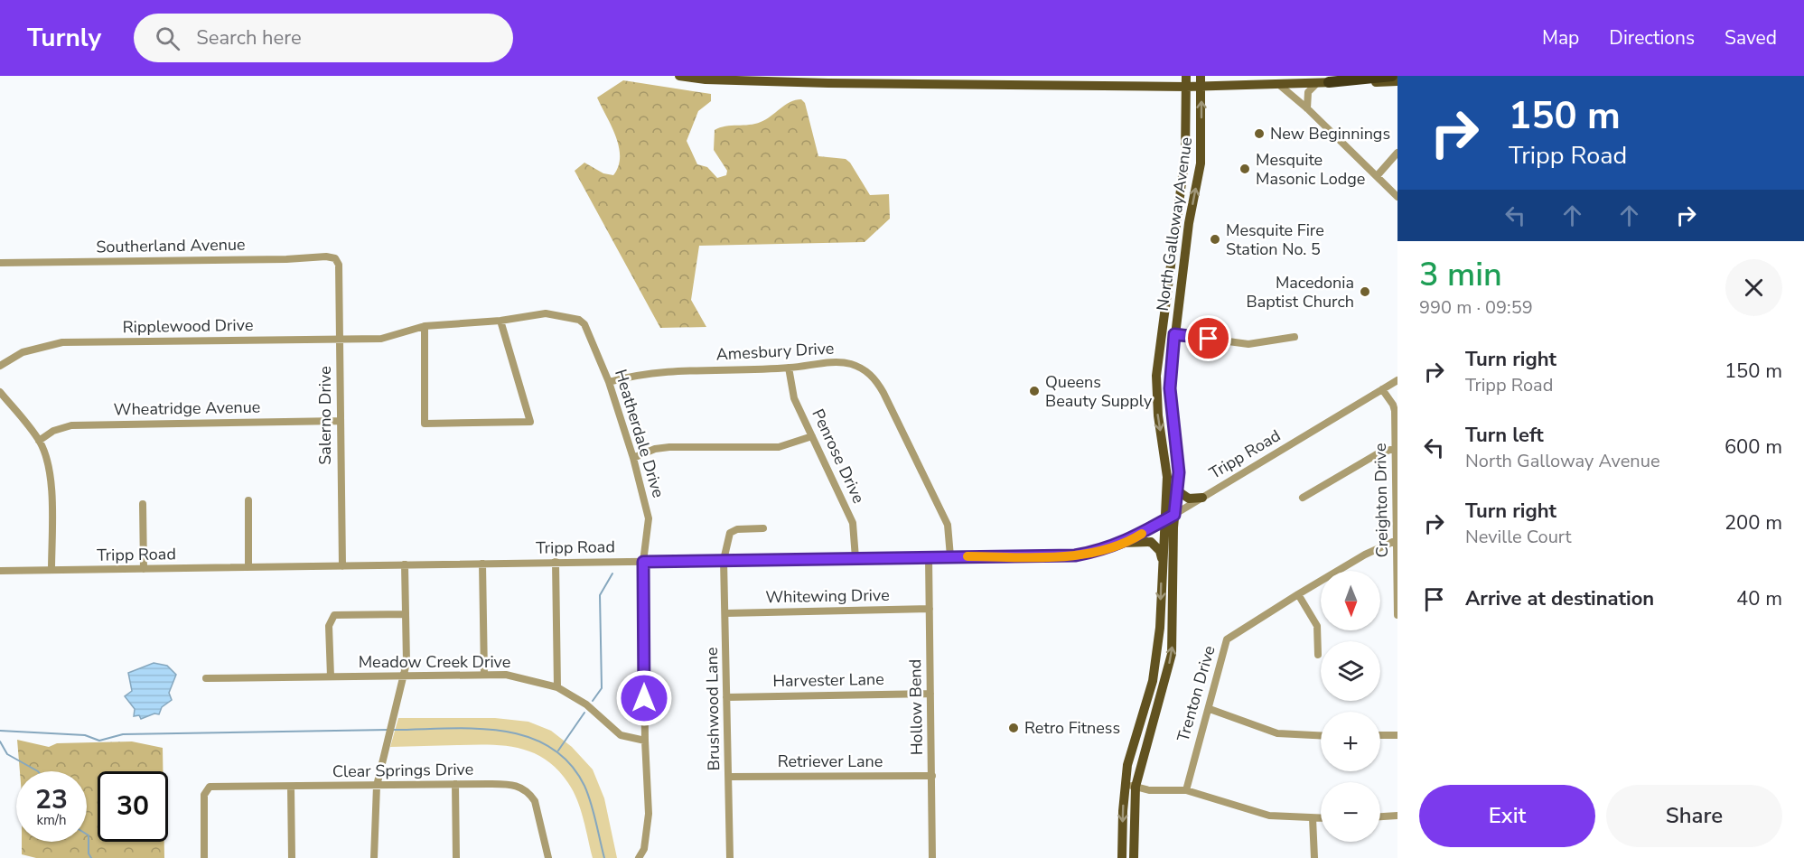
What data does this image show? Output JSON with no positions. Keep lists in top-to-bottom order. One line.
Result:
{"streets":{"main road":["North Galloway Avenue"],"street":["Southerland Avenue","Ripplewood Drive","Amesbury Drive","Wheatridge Avenue","Salerno Drive","Heatherdale Drive","Tripp Road","Penrose Drive","Creighton Drive","Whitewing Drive","Meadow Creek Drive","Harvester Lane","Trenton Drive","Hollow Bend","Brushwood Lane","Retriever Lane","Clear Springs Drive"]},"crossings":[["North Galloway Avenue","Tripp Road"],["Southerland Avenue","Salerno Drive"],["Ripplewood Drive","Salerno Drive"],["Ripplewood Drive","Heatherdale Drive"],["Amesbury Drive","Heatherdale Drive"],["Amesbury Drive","Tripp Road"],["Amesbury Drive","Penrose Drive"],["Wheatridge Avenue","Salerno Drive"],["Salerno Drive","Tripp Road"],["Heatherdale Drive","Tripp Road"],["Heatherdale Drive","Meadow Creek Drive"],["Tripp Road","Penrose Drive"],["Tripp Road","Creighton Drive"],["Tripp Road","Hollow Bend"],["Tripp Road","Brushwood Lane"],["Creighton Drive","Trenton Drive"],["Whitewing Drive","Hollow Bend"],["Whitewing Drive","Brushwood Lane"],["Harvester Lane","Hollow Bend"],["Harvester Lane","Brushwood Lane"],["Hollow Bend","Retriever Lane"],["Brushwood Lane","Retriever Lane"]],"places":["New Beginnings","Mesquite Masonic Lodge","Mesquite Fire Station No. 5","Macedonia Baptist Church","Queens Beauty Supply","Retro Fitness"],"north":"bottom","page":{"header":"Turnly","search":"Search here","nav":["Map","Directions","Saved"],"turn":["150 m","Tripp Road"],"heading":["3 min","990 m · 09:59"],"list":[{"name":"Turn right","note":"Tripp Road","value":"150 m"},{"name":"Turn left","note":"North Galloway Avenue","value":"600 m"},{"name":"Turn right","note":"Neville Court","value":"200 m"},{"name":"Arrive at destination","value":"40 m"}],"map_buttons":["+","−"],"speed":"23 km/h","limit":"30","buttons":["Exit","Share"]}}
